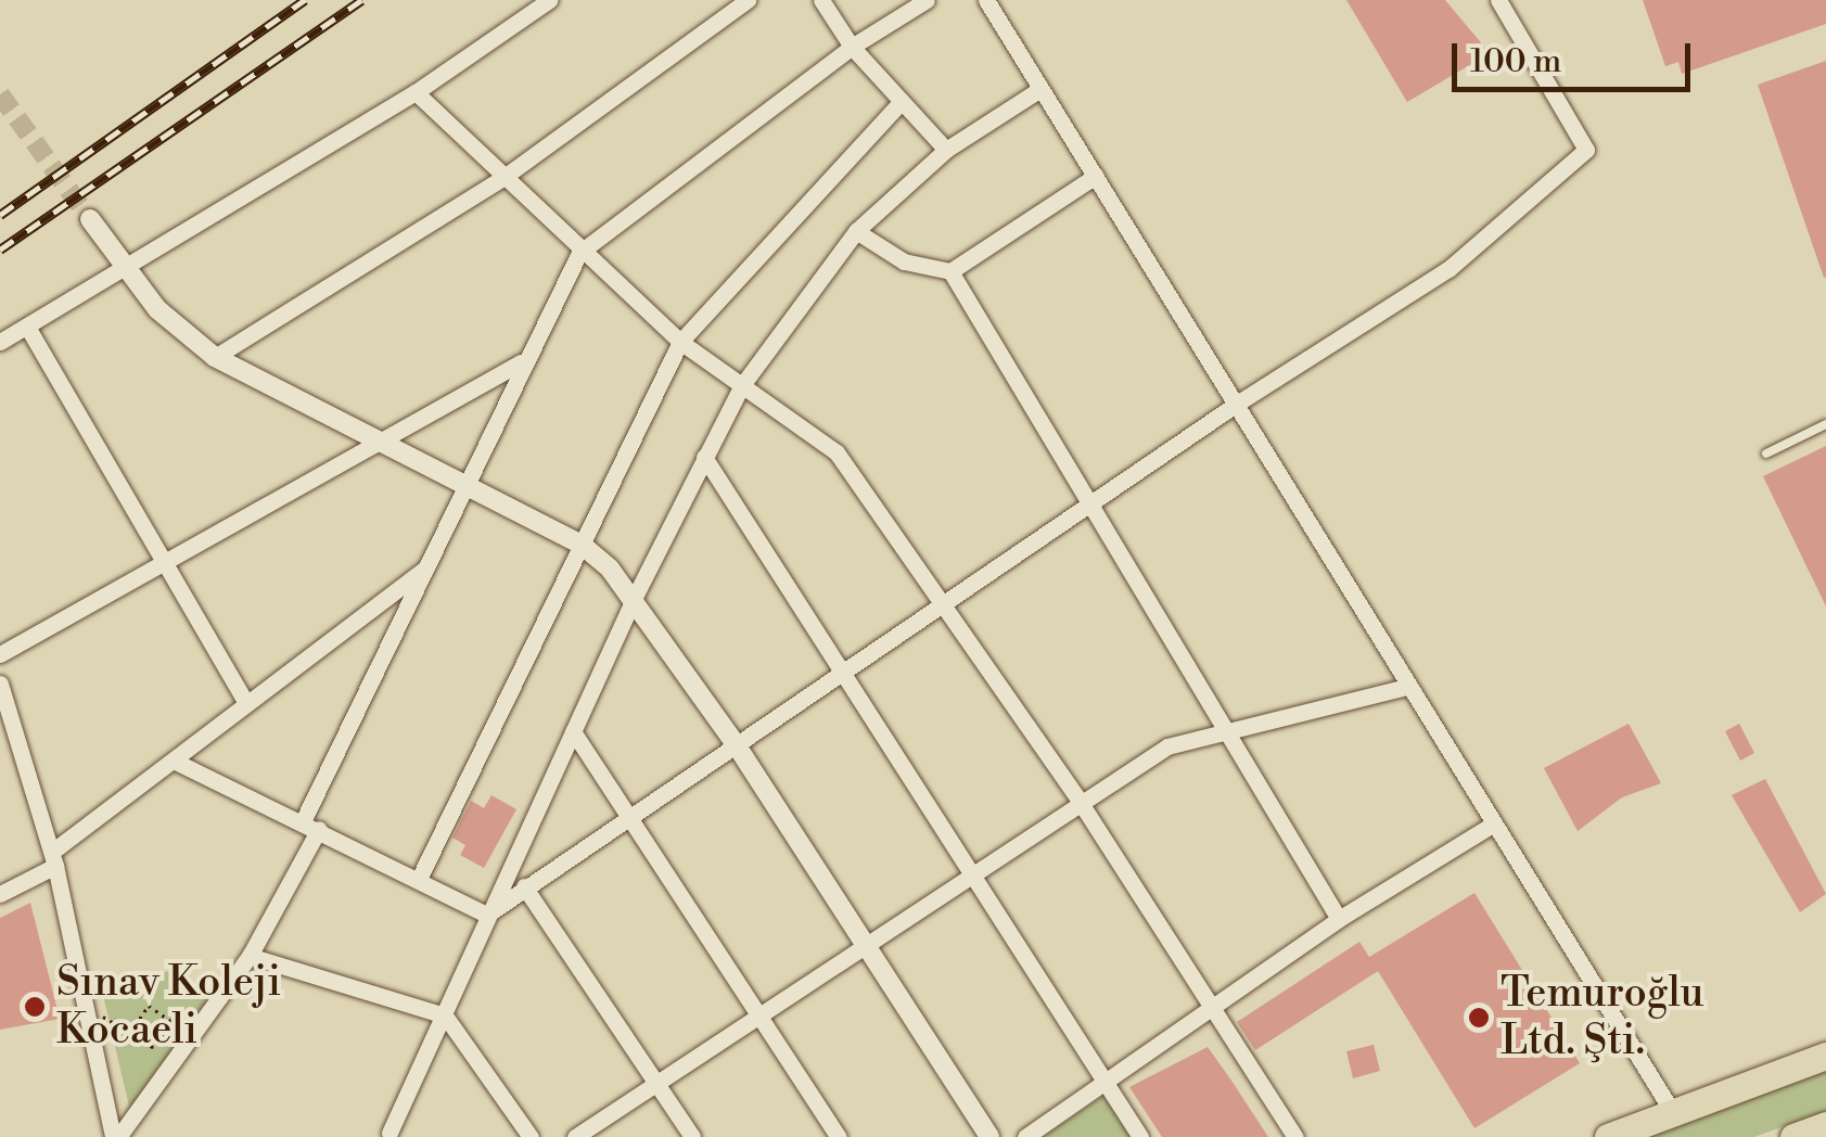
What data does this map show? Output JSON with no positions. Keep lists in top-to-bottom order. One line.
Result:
{"places":["Sınav Koleji Kocaeli","Temuroğlu Ltd. Şti."],"scale_bar":"100 m"}
